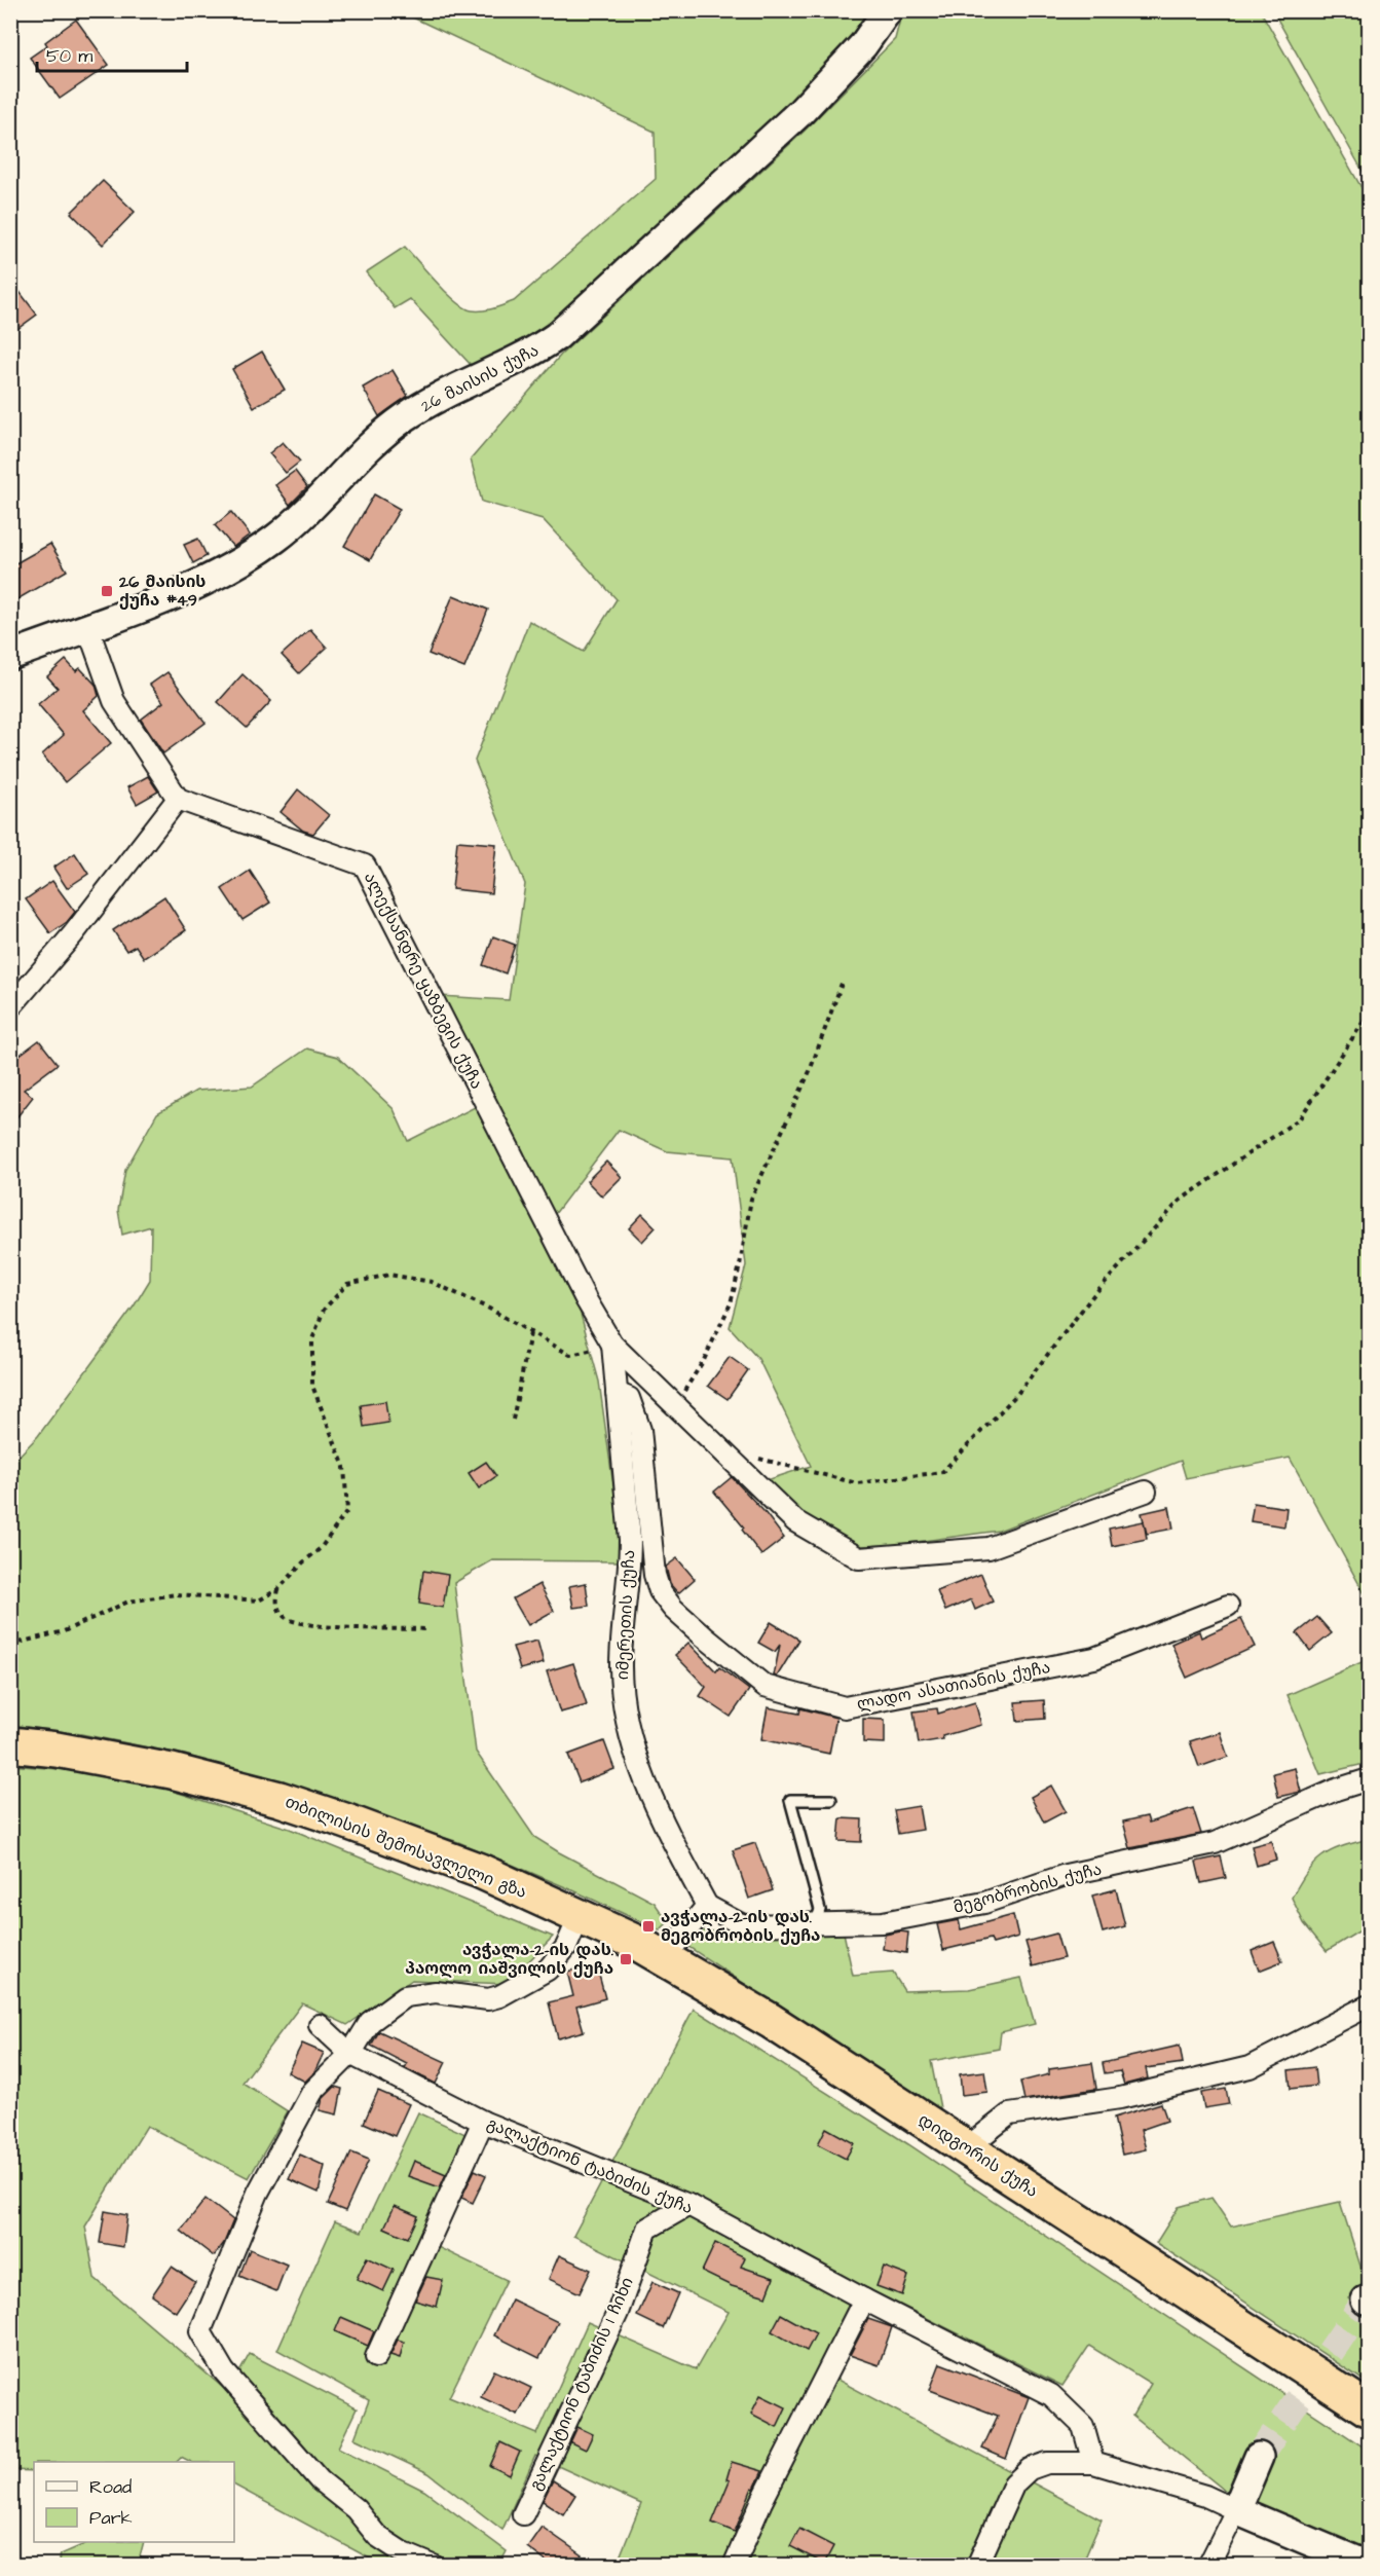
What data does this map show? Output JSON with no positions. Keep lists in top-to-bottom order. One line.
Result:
{"streets":{"highway":["თბილისის შემოსავლელი გზა","დიდგორის ქუჩა"],"street":["26 მაისის ქუჩა","ალექსანდრე ყაზბეგის ქუჩა","იმერეთის ქუჩა","ლადო ასათიანის ქუჩა","მეგობრობის ქუჩა","გალაქტიონ ტაბიძის ქუჩა","გალაქტიონ ტაბიძის I ჩიხი"]},"crossings":[["ალექსანდრე ყაზბეგის ქუჩა","იმერეთის ქუჩა"],["იმერეთის ქუჩა","ლადო ასათიანის ქუჩა"],["იმერეთის ქუჩა","მეგობრობის ქუჩა"],["თბილისის შემოსავლელი გზა","დიდგორის ქუჩა"],["გალაქტიონ ტაბიძის ქუჩა","გალაქტიონ ტაბიძის I ჩიხი"]],"places":{"transit":["26 მაისის ქუჩა #49","ავჭალა-2-ის დას. მეგობრობის ქუჩა","ავჭალა-2-ის დას. პაოლო იაშვილის ქუჩა"]},"legend":["Road","Park"],"scale_bar":"50 m"}
